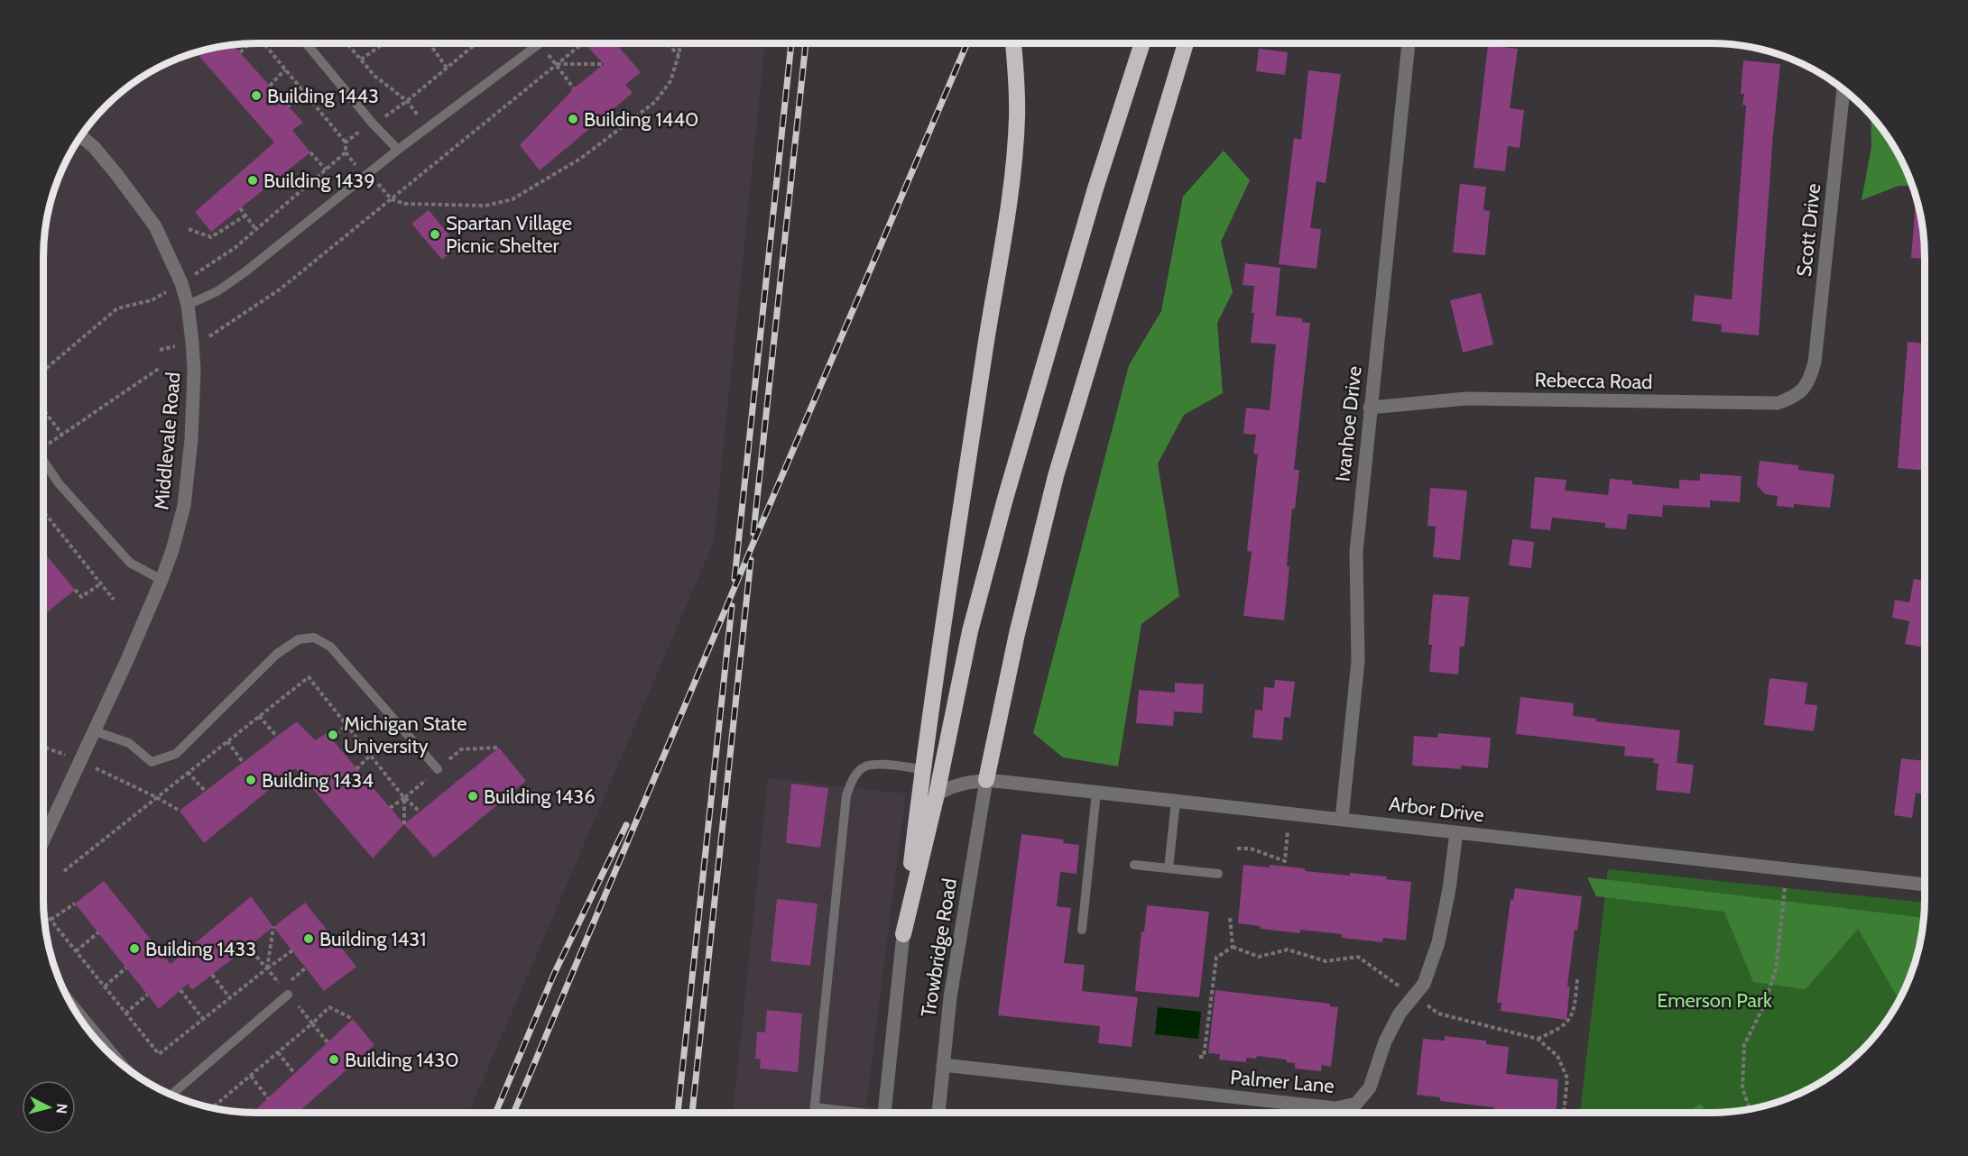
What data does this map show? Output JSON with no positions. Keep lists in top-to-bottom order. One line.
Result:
{"streets":{"street":["Scott Drive","Rebecca Road","Ivanhoe Drive","Middlevale Road","Arbor Drive","Trowbridge Road","Palmer Lane"]},"crossings":[["Scott Drive","Rebecca Road"],["Rebecca Road","Ivanhoe Drive"],["Ivanhoe Drive","Arbor Drive"],["Arbor Drive","Trowbridge Road"],["Arbor Drive","Palmer Lane"],["Trowbridge Road","Palmer Lane"]],"parks":["Emerson Park"],"places":["Building 1443","Building 1440","Building 1439","Spartan Village Picnic Shelter","Michigan State University","Building 1434","Building 1436","Building 1431","Building 1433","Building 1430"],"north":"right"}
